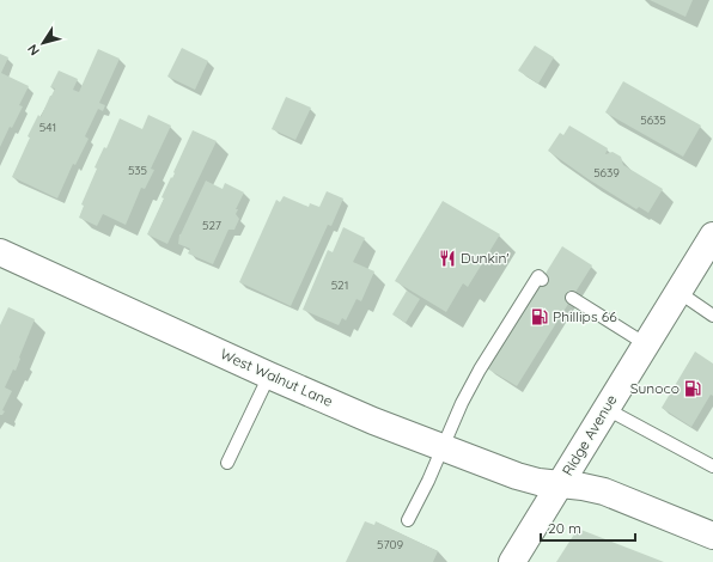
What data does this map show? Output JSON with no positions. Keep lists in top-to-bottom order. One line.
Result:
{"streets":{"street":["West Walnut Lane","Ridge Avenue"]},"crossings":[["West Walnut Lane","Ridge Avenue"]],"places":{"restaurant":["Dunkin'"],"fuel station":["Phillips 66","Sunoco"]},"house_numbers":["5635","541","535","5639","527","521","5709"],"scale_bar":"20 m","north":"bottom left"}
